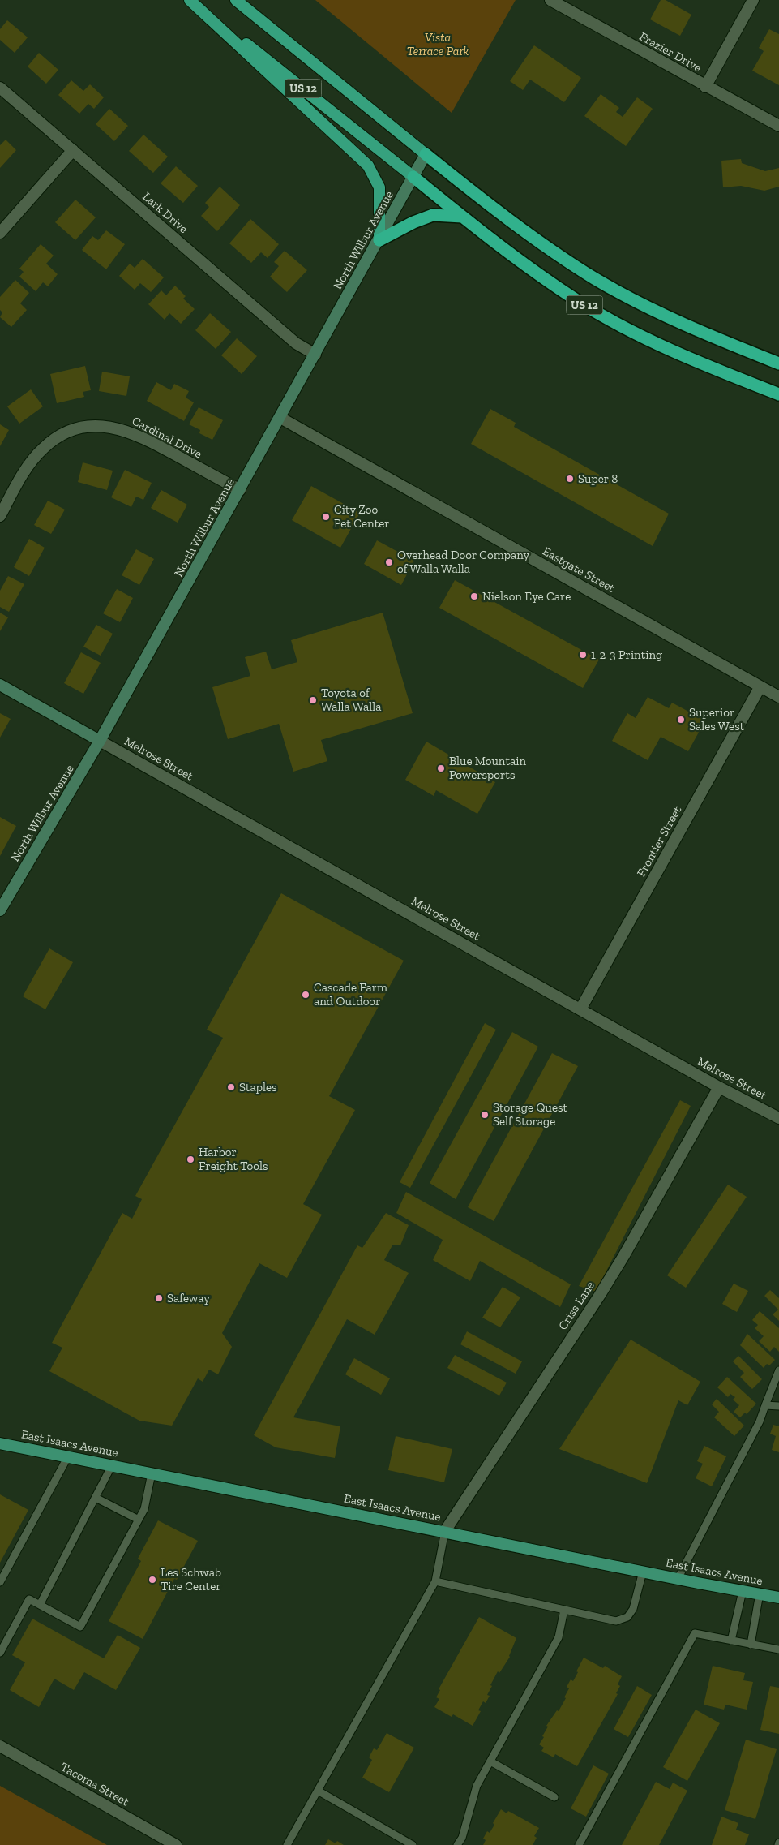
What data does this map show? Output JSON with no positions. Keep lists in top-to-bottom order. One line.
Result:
{"streets":{"highway":["US 12"],"main road":["North Wilbur Avenue","East Isaacs Avenue"],"street":["Frazier Drive","Lark Drive","Cardinal Drive","Eastgate Street","Melrose Street","Frontier Street","Criss Lane","Tacoma Street"]},"crossings":[["US 12","North Wilbur Avenue"],["Lark Drive","North Wilbur Avenue"],["North Wilbur Avenue","Cardinal Drive"],["North Wilbur Avenue","Eastgate Street"],["North Wilbur Avenue","Melrose Street"],["Eastgate Street","Frontier Street"],["Melrose Street","Frontier Street"],["Melrose Street","Criss Lane"],["Criss Lane","East Isaacs Avenue"]],"parks":["Vista Terrace Park"],"places":["Super 8","City Zoo Pet Center","Overhead Door Company of Walla Walla","Nielson Eye Care","1-2-3 Printing","Toyota of Walla Walla","Superior Sales West","Blue Mountain Powersports","Cascade Farm and Outdoor","Staples","Storage Quest Self Storage","Harbor Freight Tools","Safeway","Les Schwab Tire Center"]}
